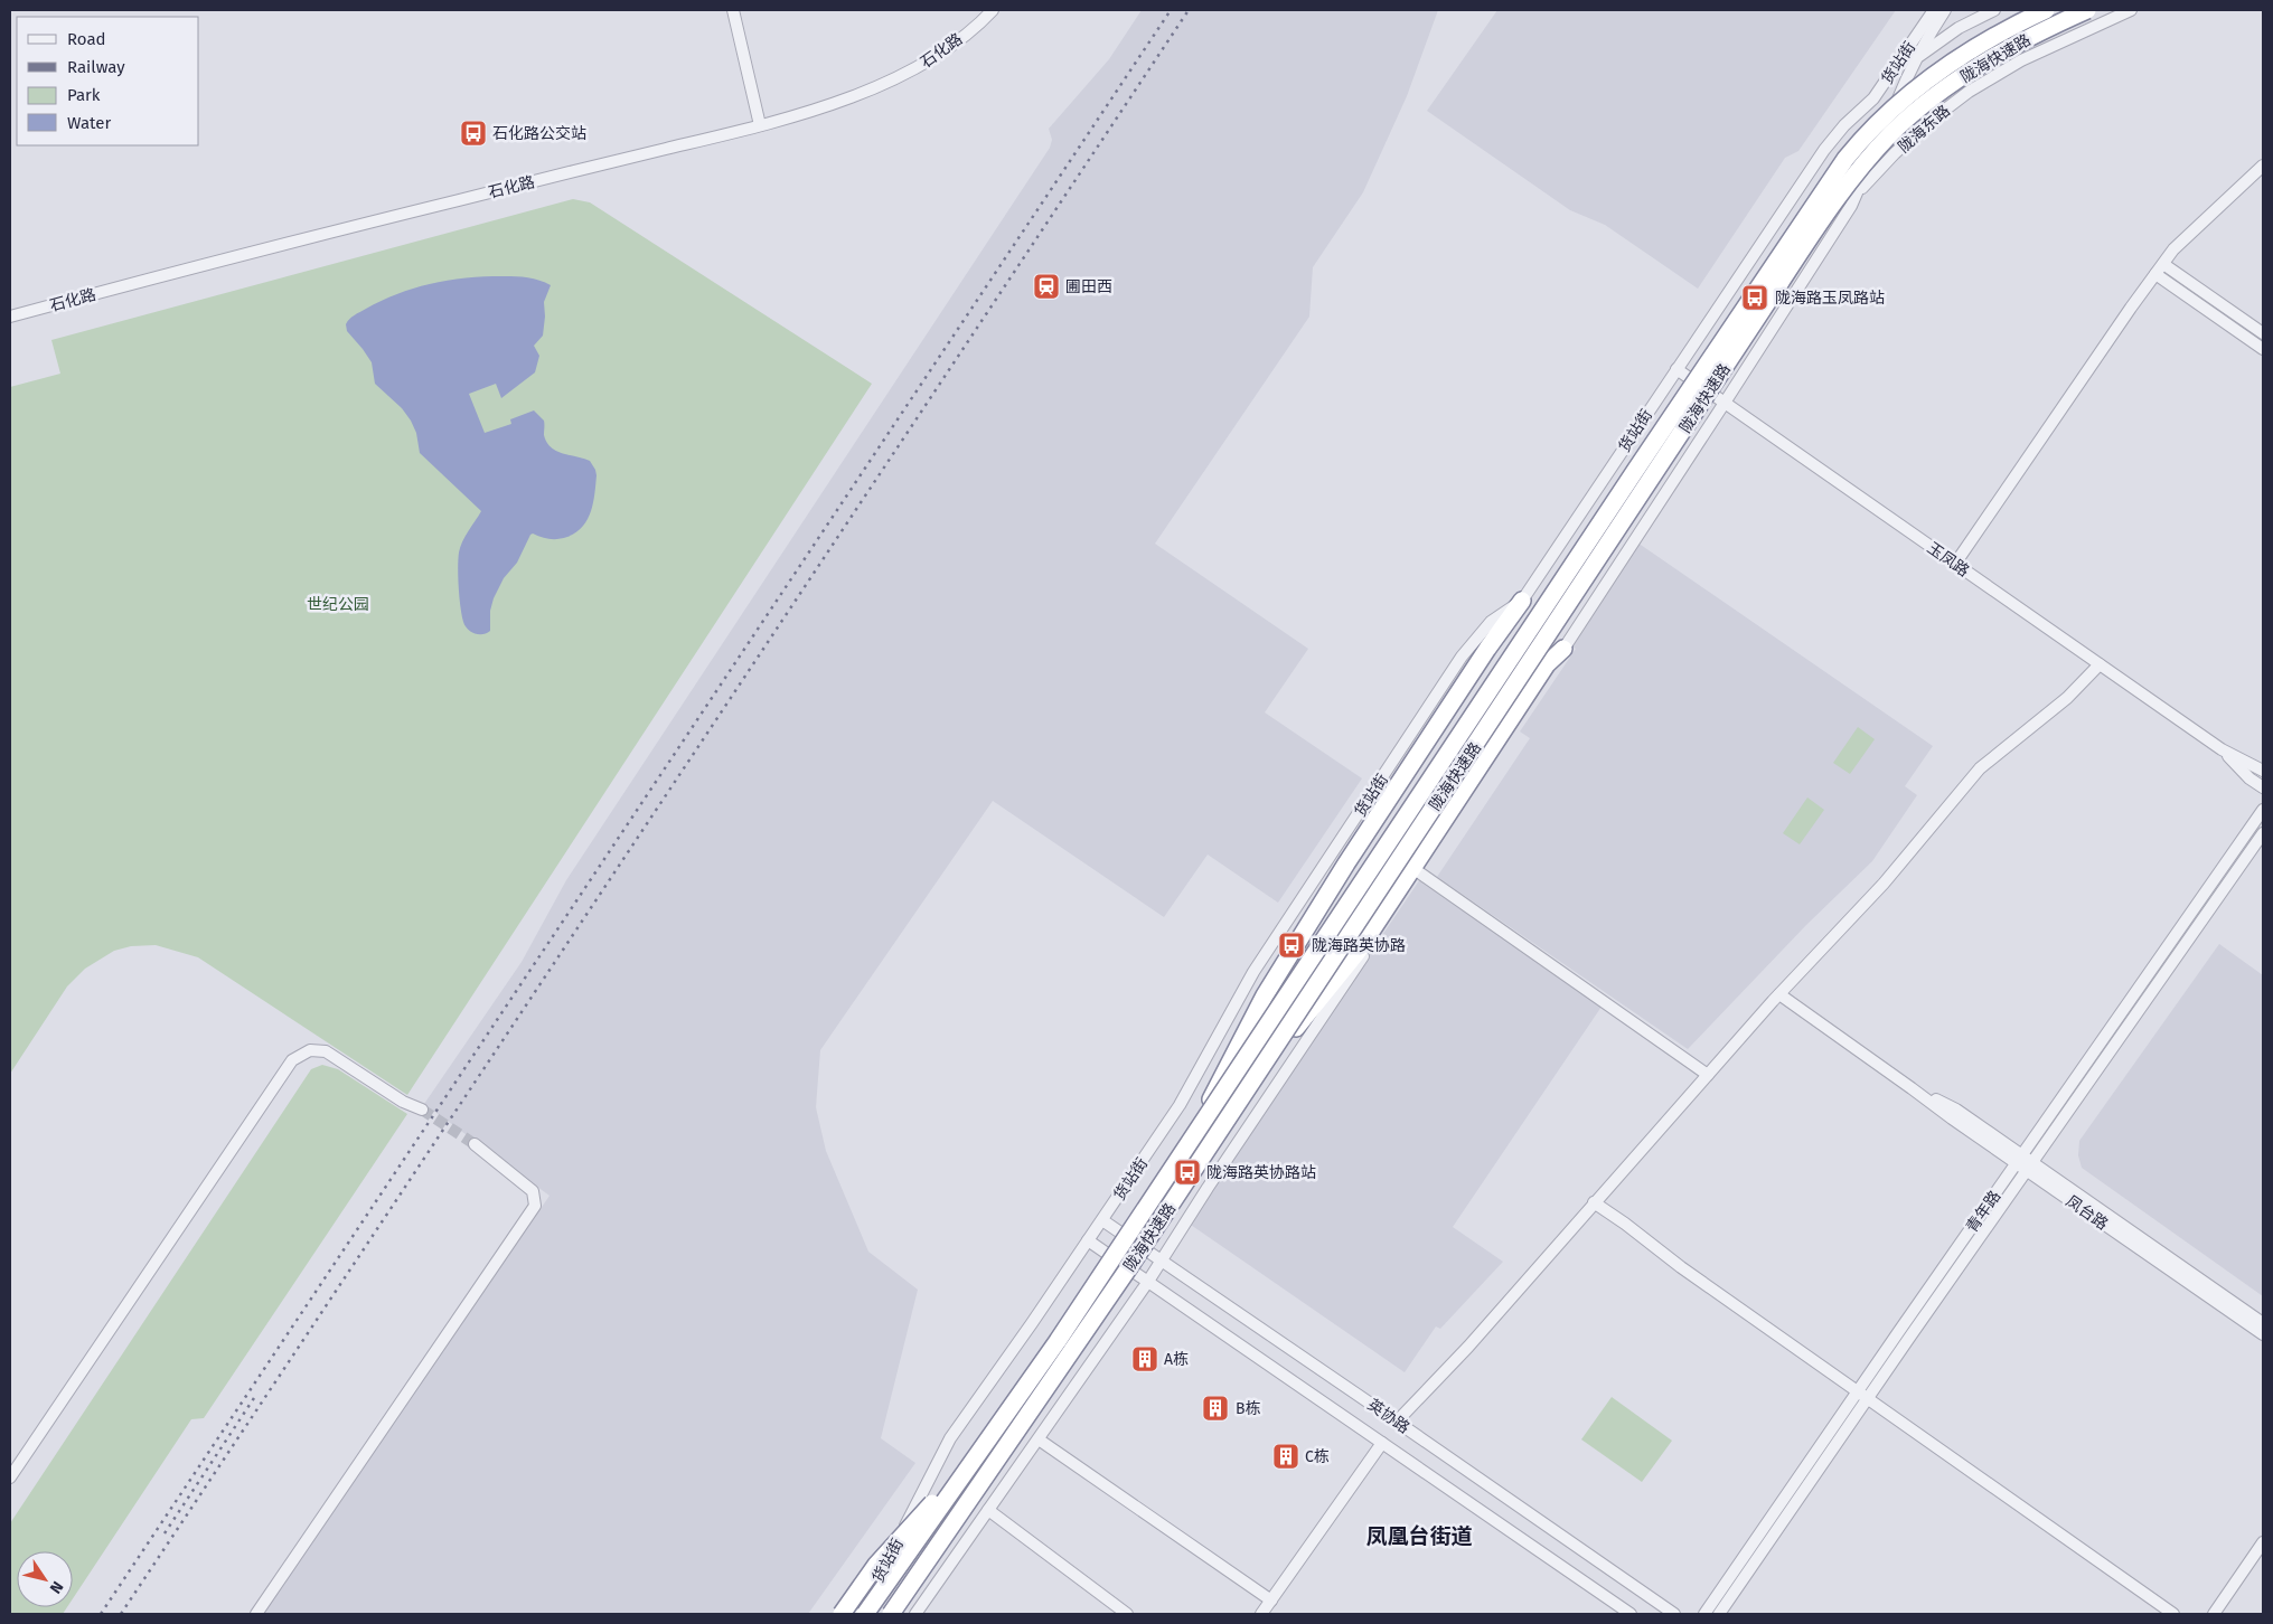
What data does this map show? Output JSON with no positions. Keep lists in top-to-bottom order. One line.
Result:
{"streets":{"highway":["陇海快速路"],"street":["石化路","货站街","陇海东路","玉凤路","青年路","凤台路","英协路"]},"crossings":[["货站街","陇海东路"],["货站街","玉凤路"],["货站街","英协路"],["青年路","凤台路"]],"districts":["凤凰台街道"],"parks":["世纪公园"],"places":{"bus stop":["石化路公交站","陇海路玉凤路站","陇海路英协路","陇海路英协路站"],"station":["圃田西"],"building":["A栋","B栋","C栋"]},"legend":["Road","Railway","Park","Water"],"north":"bottom right"}
